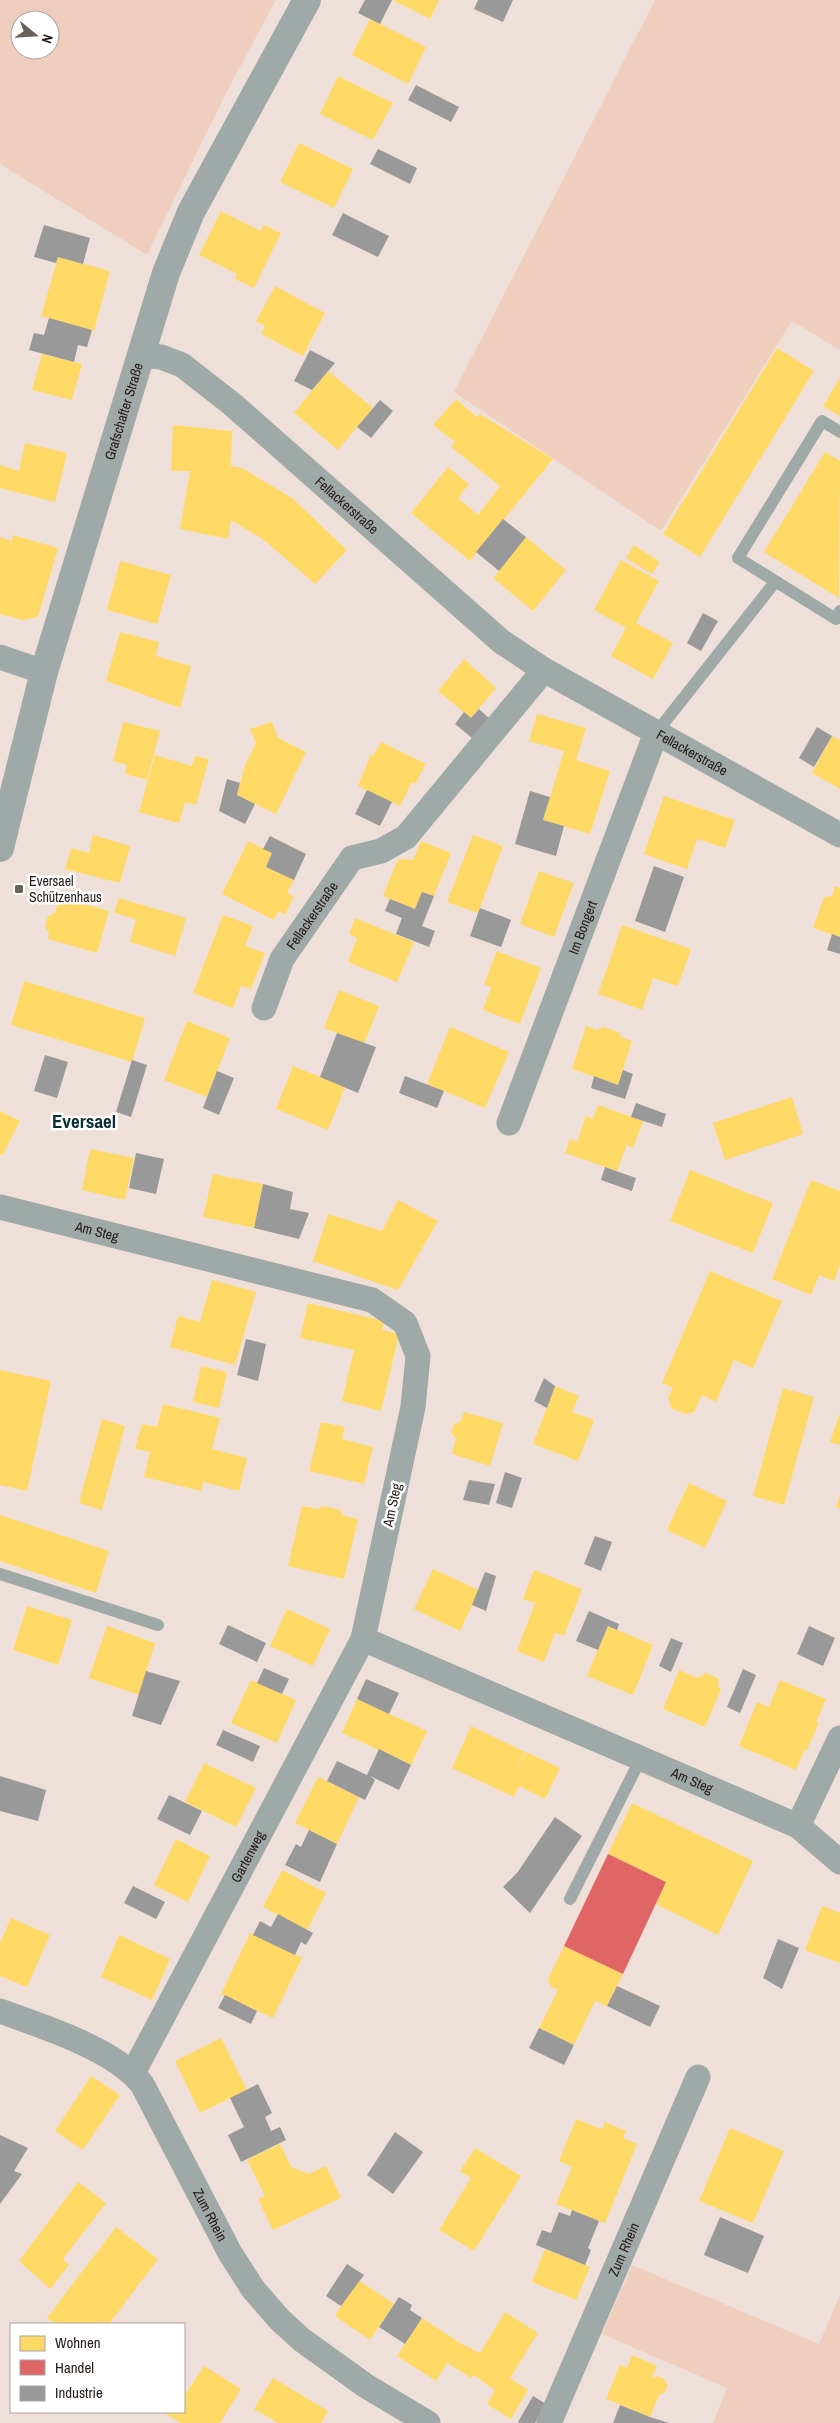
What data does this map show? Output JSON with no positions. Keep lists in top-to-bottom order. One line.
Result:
{"streets":{"street":["Grafschafter Straße","Fellackerstraße","Im Bongert","Am Steg","Gartenweg","Zum Rhein"]},"crossings":[["Grafschafter Straße","Fellackerstraße"],["Fellackerstraße","Im Bongert"],["Am Steg","Gartenweg"],["Gartenweg","Zum Rhein"]],"districts":["Eversael"],"places":{"transit":["Eversael Schützenhaus"]},"legend":["Wohnen","Handel","Industrie"],"north":"right"}
